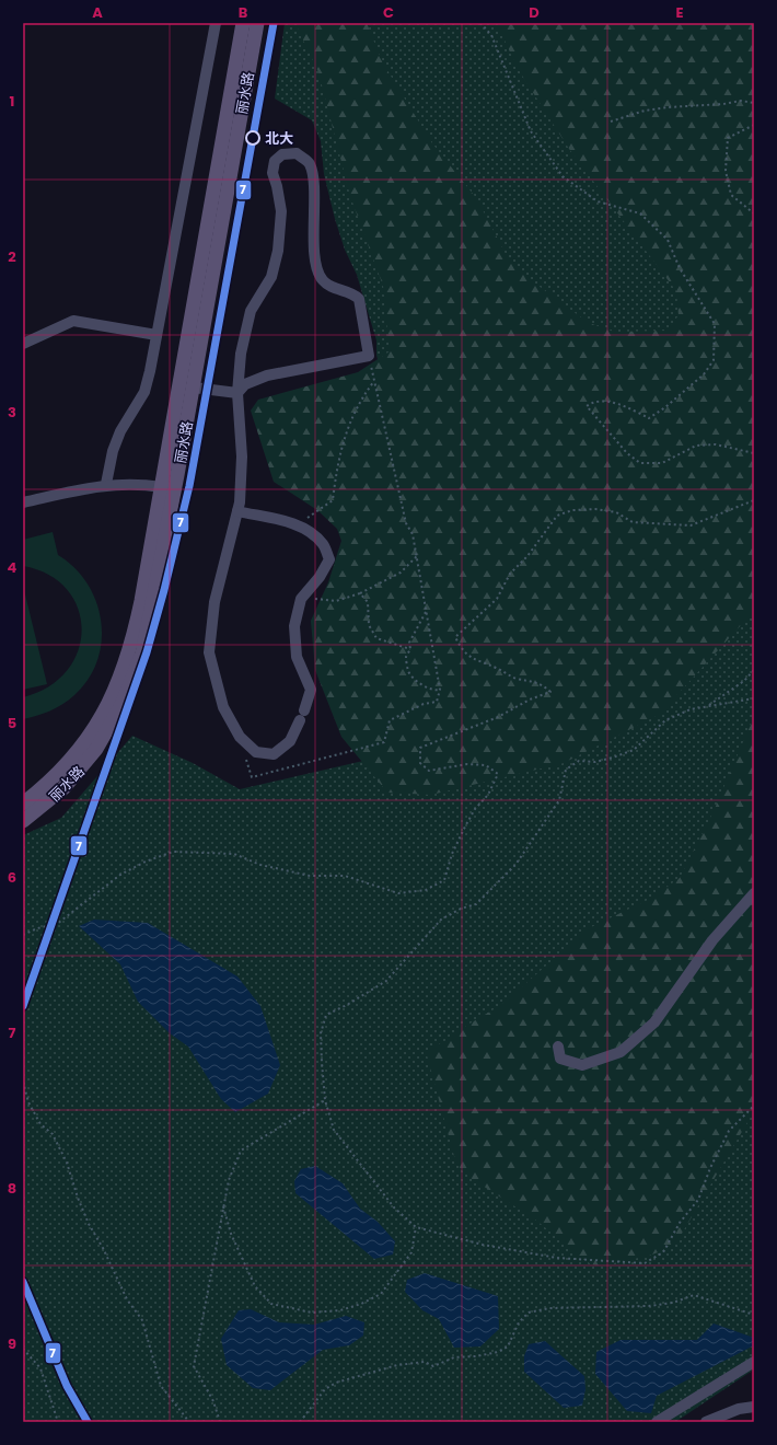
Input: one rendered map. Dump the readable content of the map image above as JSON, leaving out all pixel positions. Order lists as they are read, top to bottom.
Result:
{
  "streets": {
    "main road": ["丽水路"]
  },
  "places": ["北大"],
  "lines": ["transit line 7"],
  "grid": {
    "columns": [
      "A",
      "B",
      "C",
      "D",
      "E"
    ],
    "rows": [
      "1",
      "2",
      "3",
      "4",
      "5",
      "6",
      "7",
      "8",
      "9"
    ]
  }
}
